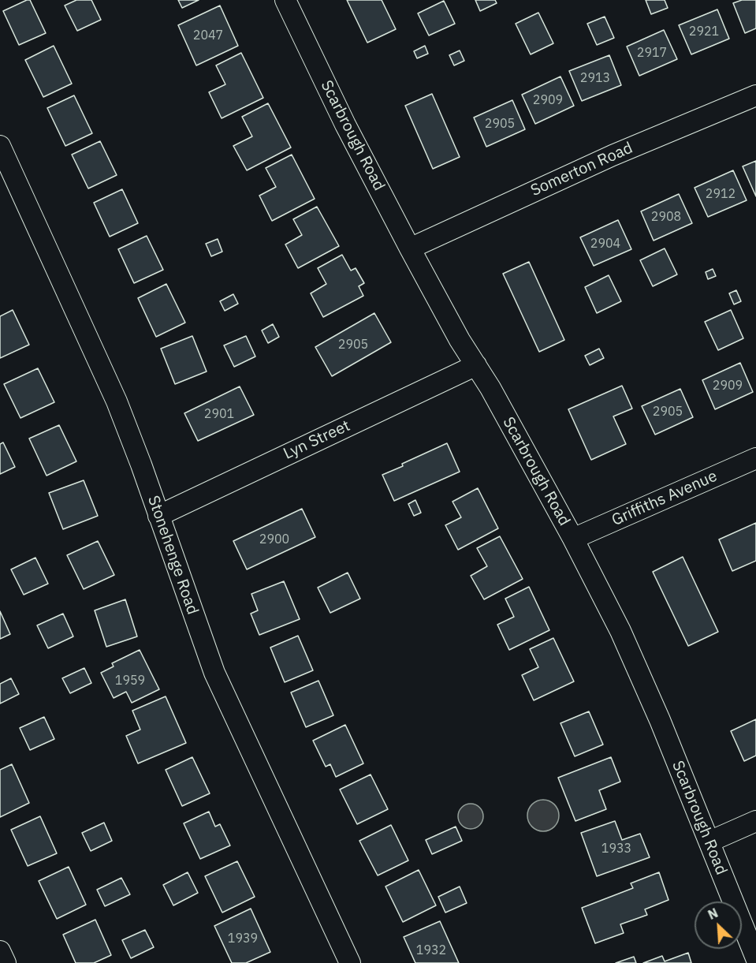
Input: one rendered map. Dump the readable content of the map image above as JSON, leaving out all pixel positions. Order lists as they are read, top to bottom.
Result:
{
  "streets": {
    "street": [
      "Scarbrough Road",
      "Somerton Road",
      "Lyn Street",
      "Griffiths Avenue",
      "Stonehenge Road"
    ]
  },
  "crossings": [
    ["Scarbrough Road", "Somerton Road"],
    ["Scarbrough Road", "Lyn Street"],
    ["Scarbrough Road", "Griffiths Avenue"],
    ["Lyn Street", "Stonehenge Road"]
  ],
  "house_numbers": [
    "2921",
    "2047",
    "2917",
    "2913",
    "2909",
    "2905",
    "2912",
    "2908",
    "2904",
    "2905",
    "2909",
    "2905",
    "2901",
    "2900",
    "1959",
    "1933",
    "1939",
    "1932"
  ],
  "north": "top left"
}
